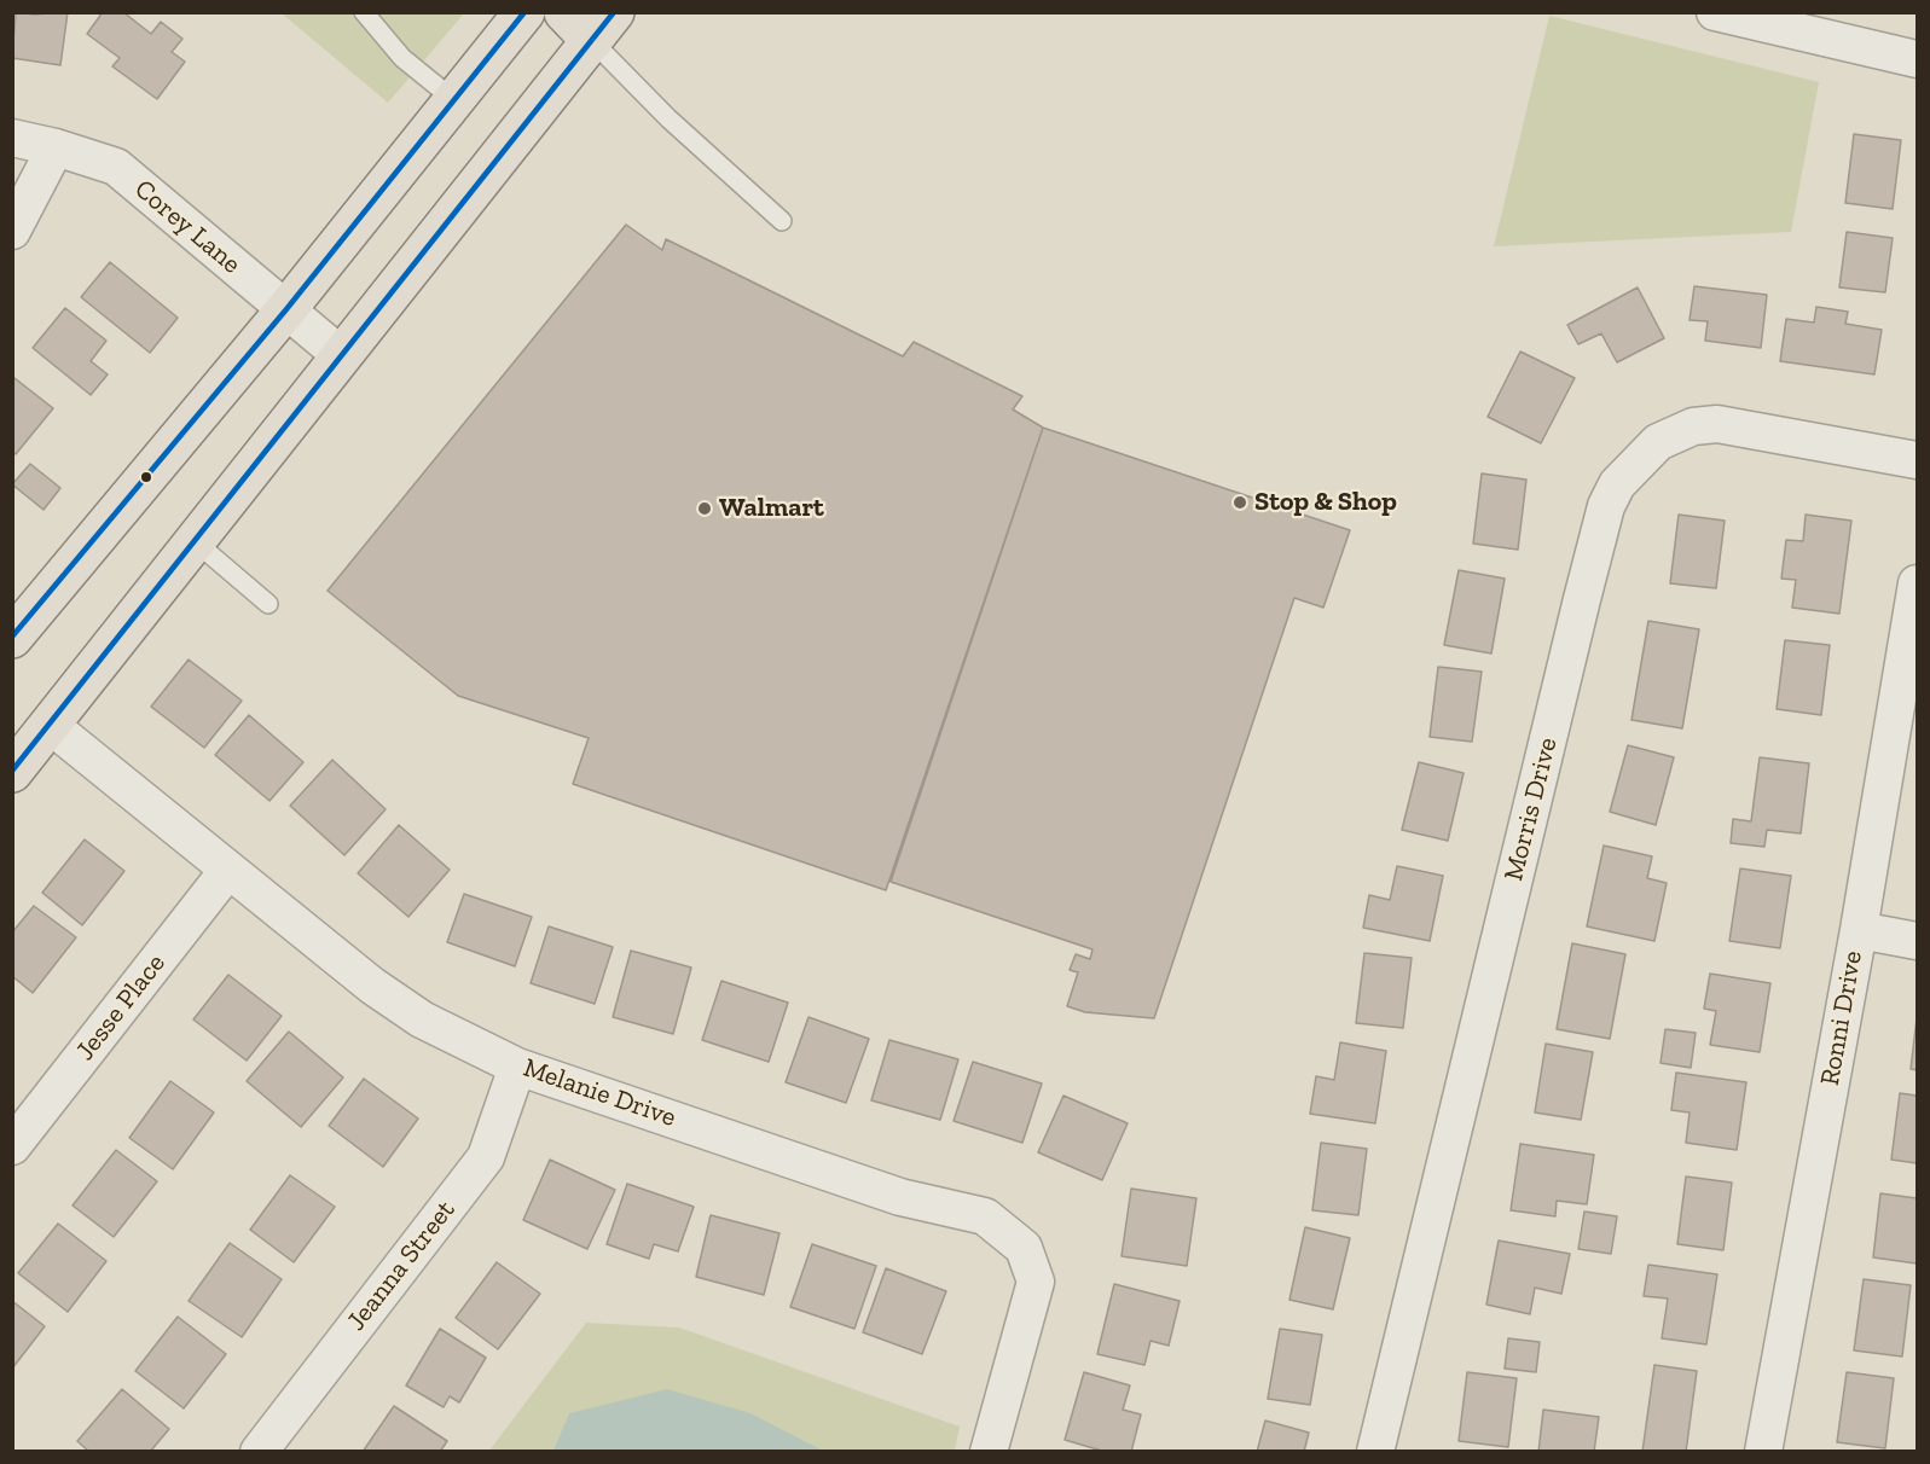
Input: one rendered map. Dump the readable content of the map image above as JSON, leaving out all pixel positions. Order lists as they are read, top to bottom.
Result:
{
  "streets": {
    "street": [
      "Corey Lane",
      "Morris Drive",
      "Jesse Place",
      "Ronni Drive",
      "Melanie Drive",
      "Jeanna Street"
    ]
  },
  "crossings": [
    ["Jesse Place", "Melanie Drive"],
    ["Melanie Drive", "Jeanna Street"]
  ],
  "places": ["Stop & Shop", "Walmart"]
}
